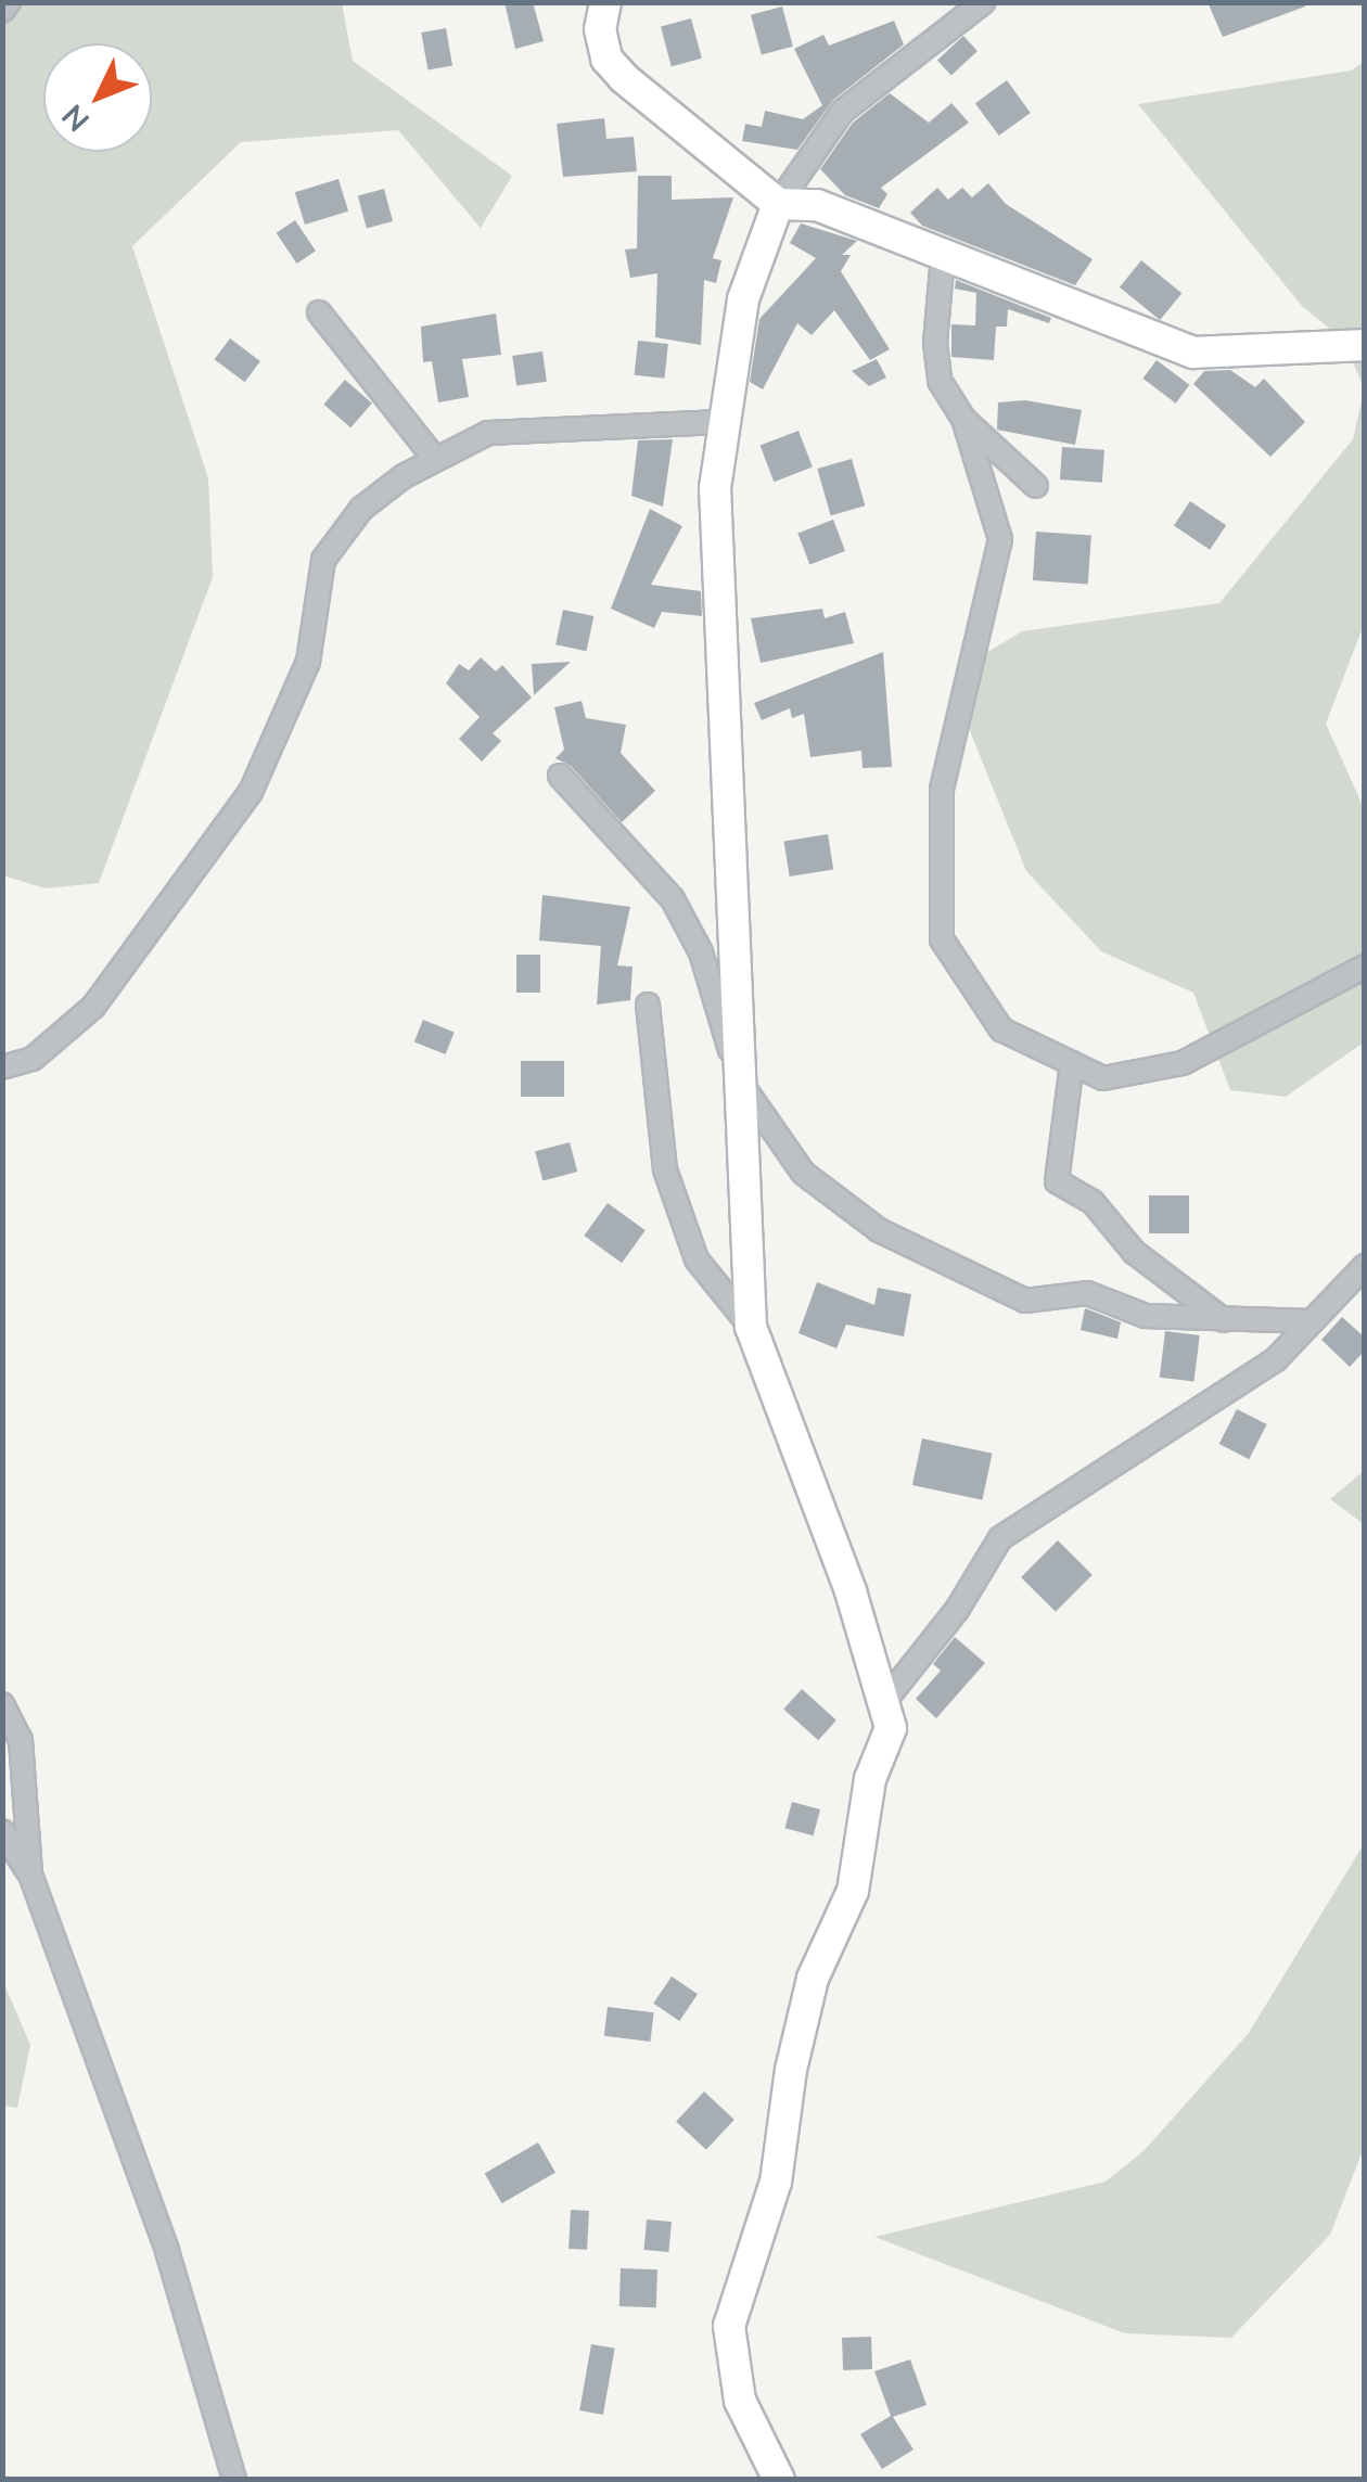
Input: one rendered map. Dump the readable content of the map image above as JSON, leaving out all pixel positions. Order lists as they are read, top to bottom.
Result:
{
  "north": "bottom left"
}
